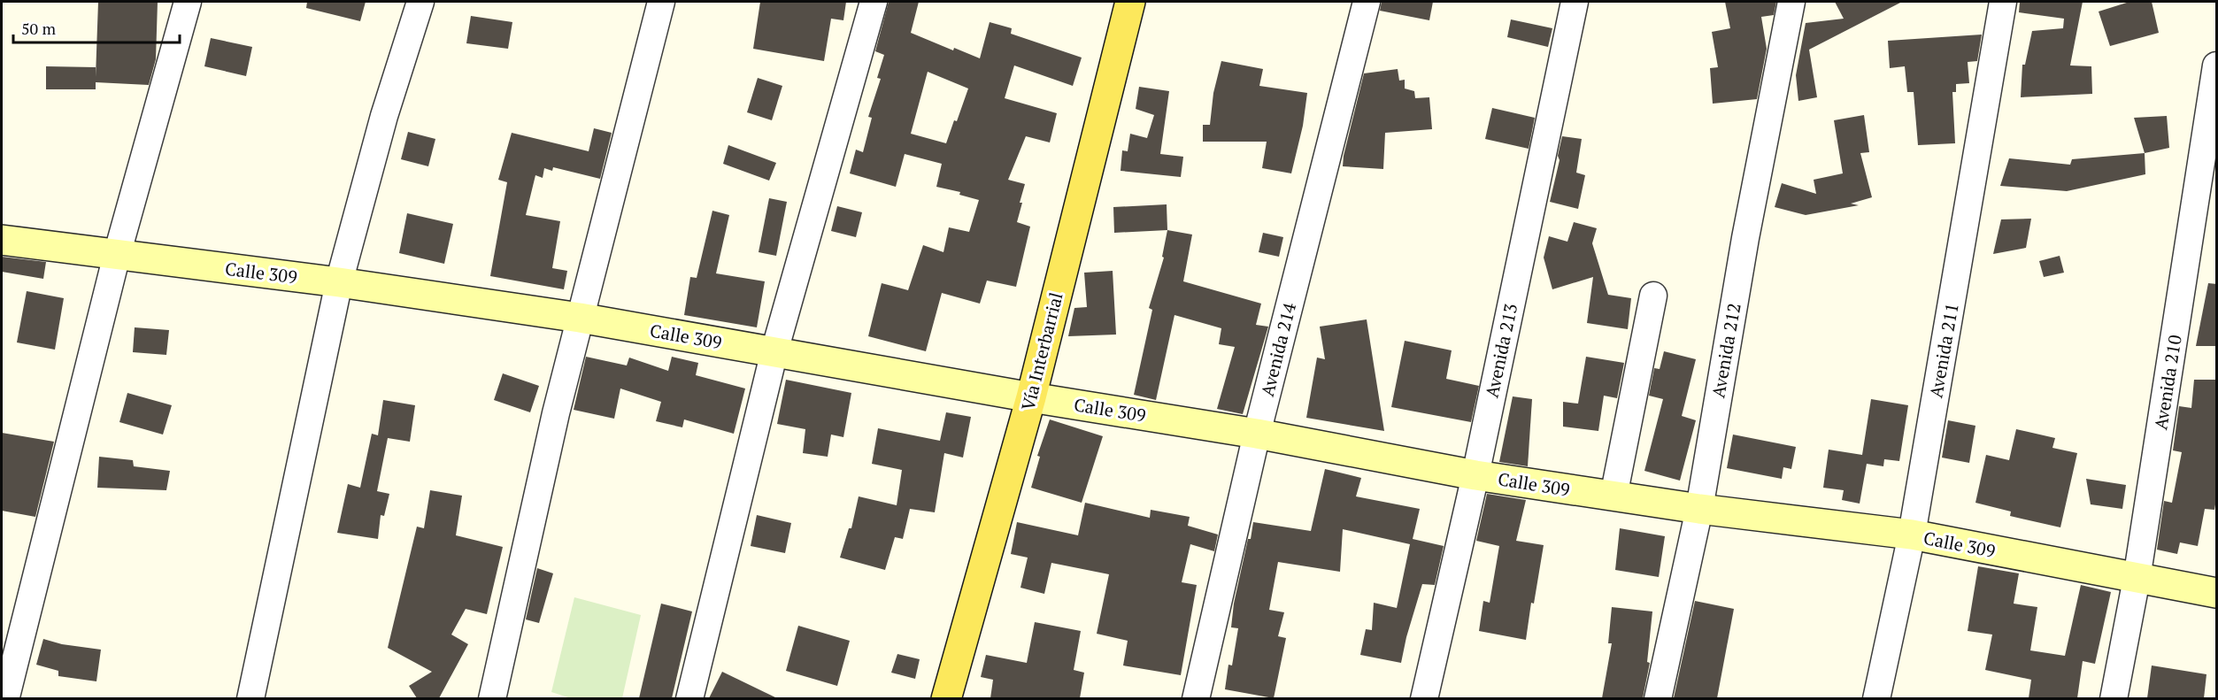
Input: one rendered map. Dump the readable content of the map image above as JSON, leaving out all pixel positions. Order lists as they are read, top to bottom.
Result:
{
  "streets": {
    "main road": ["Vía Interbarrial"],
    "street": [
      "Calle 309",
      "Avenida 214",
      "Avenida 213",
      "Avenida 212",
      "Avenida 211",
      "Avenida 210"
    ]
  },
  "crossings": [
    ["Calle 309", "Avenida 214"],
    ["Calle 309", "Avenida 213"],
    ["Calle 309", "Avenida 212"],
    ["Calle 309", "Avenida 211"],
    ["Calle 309", "Vía Interbarrial"],
    ["Calle 309", "Avenida 210"]
  ],
  "scale_bar": "50 m"
}
